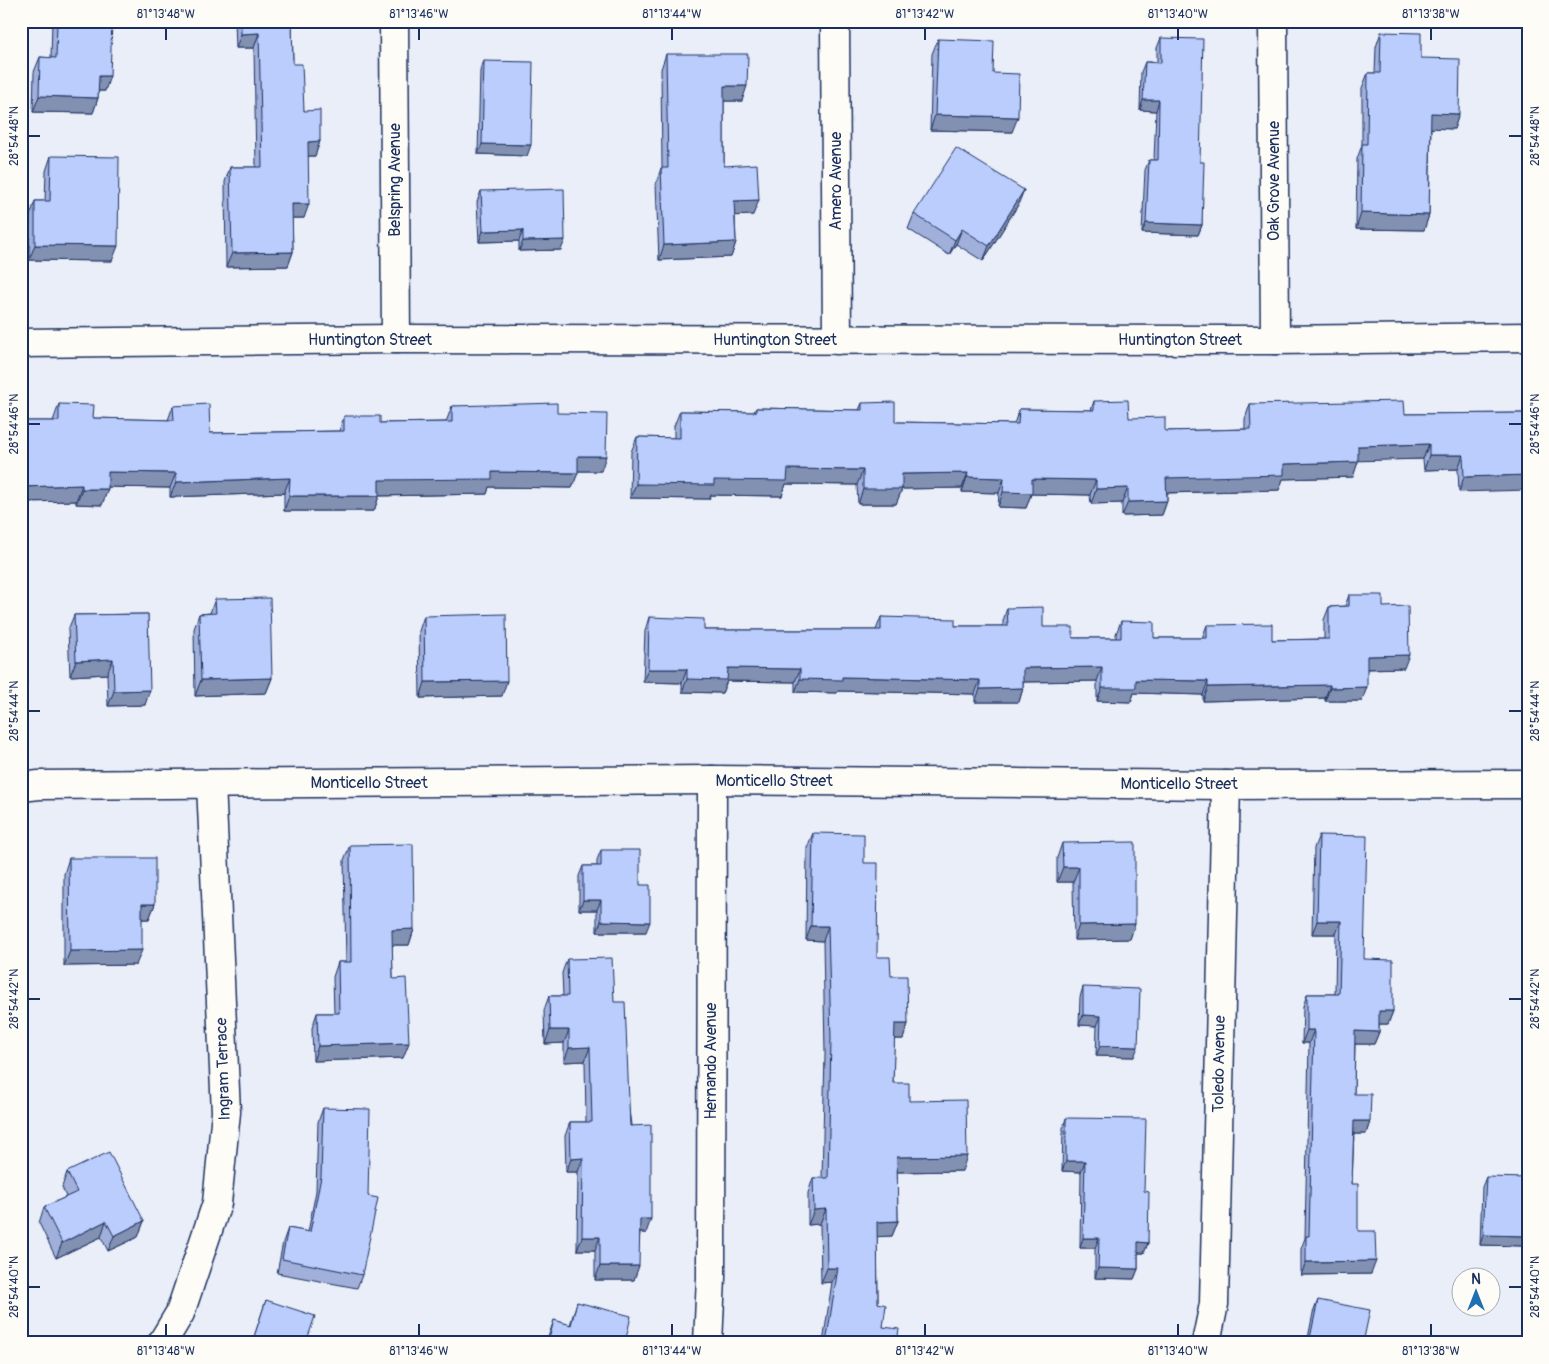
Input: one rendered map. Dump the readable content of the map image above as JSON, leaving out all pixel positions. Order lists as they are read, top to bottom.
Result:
{
  "streets": {
    "street": [
      "Belspring Avenue",
      "Amero Avenue",
      "Oak Grove Avenue",
      "Huntington Street",
      "Monticello Street",
      "Hernando Avenue",
      "Toledo Avenue",
      "Ingram Terrace"
    ]
  },
  "crossings": [
    ["Belspring Avenue", "Huntington Street"],
    ["Amero Avenue", "Huntington Street"],
    ["Oak Grove Avenue", "Huntington Street"],
    ["Monticello Street", "Hernando Avenue"],
    ["Monticello Street", "Toledo Avenue"],
    ["Monticello Street", "Ingram Terrace"]
  ],
  "north": "top",
  "coordinates": [
    "81°13'48\"W",
    "81°13'46\"W",
    "81°13'44\"W",
    "81°13'42\"W",
    "81°13'40\"W",
    "81°13'38\"W",
    "28°54'48\"N",
    "28°54'46\"N",
    "28°54'44\"N",
    "28°54'42\"N",
    "28°54'40\"N"
  ]
}
